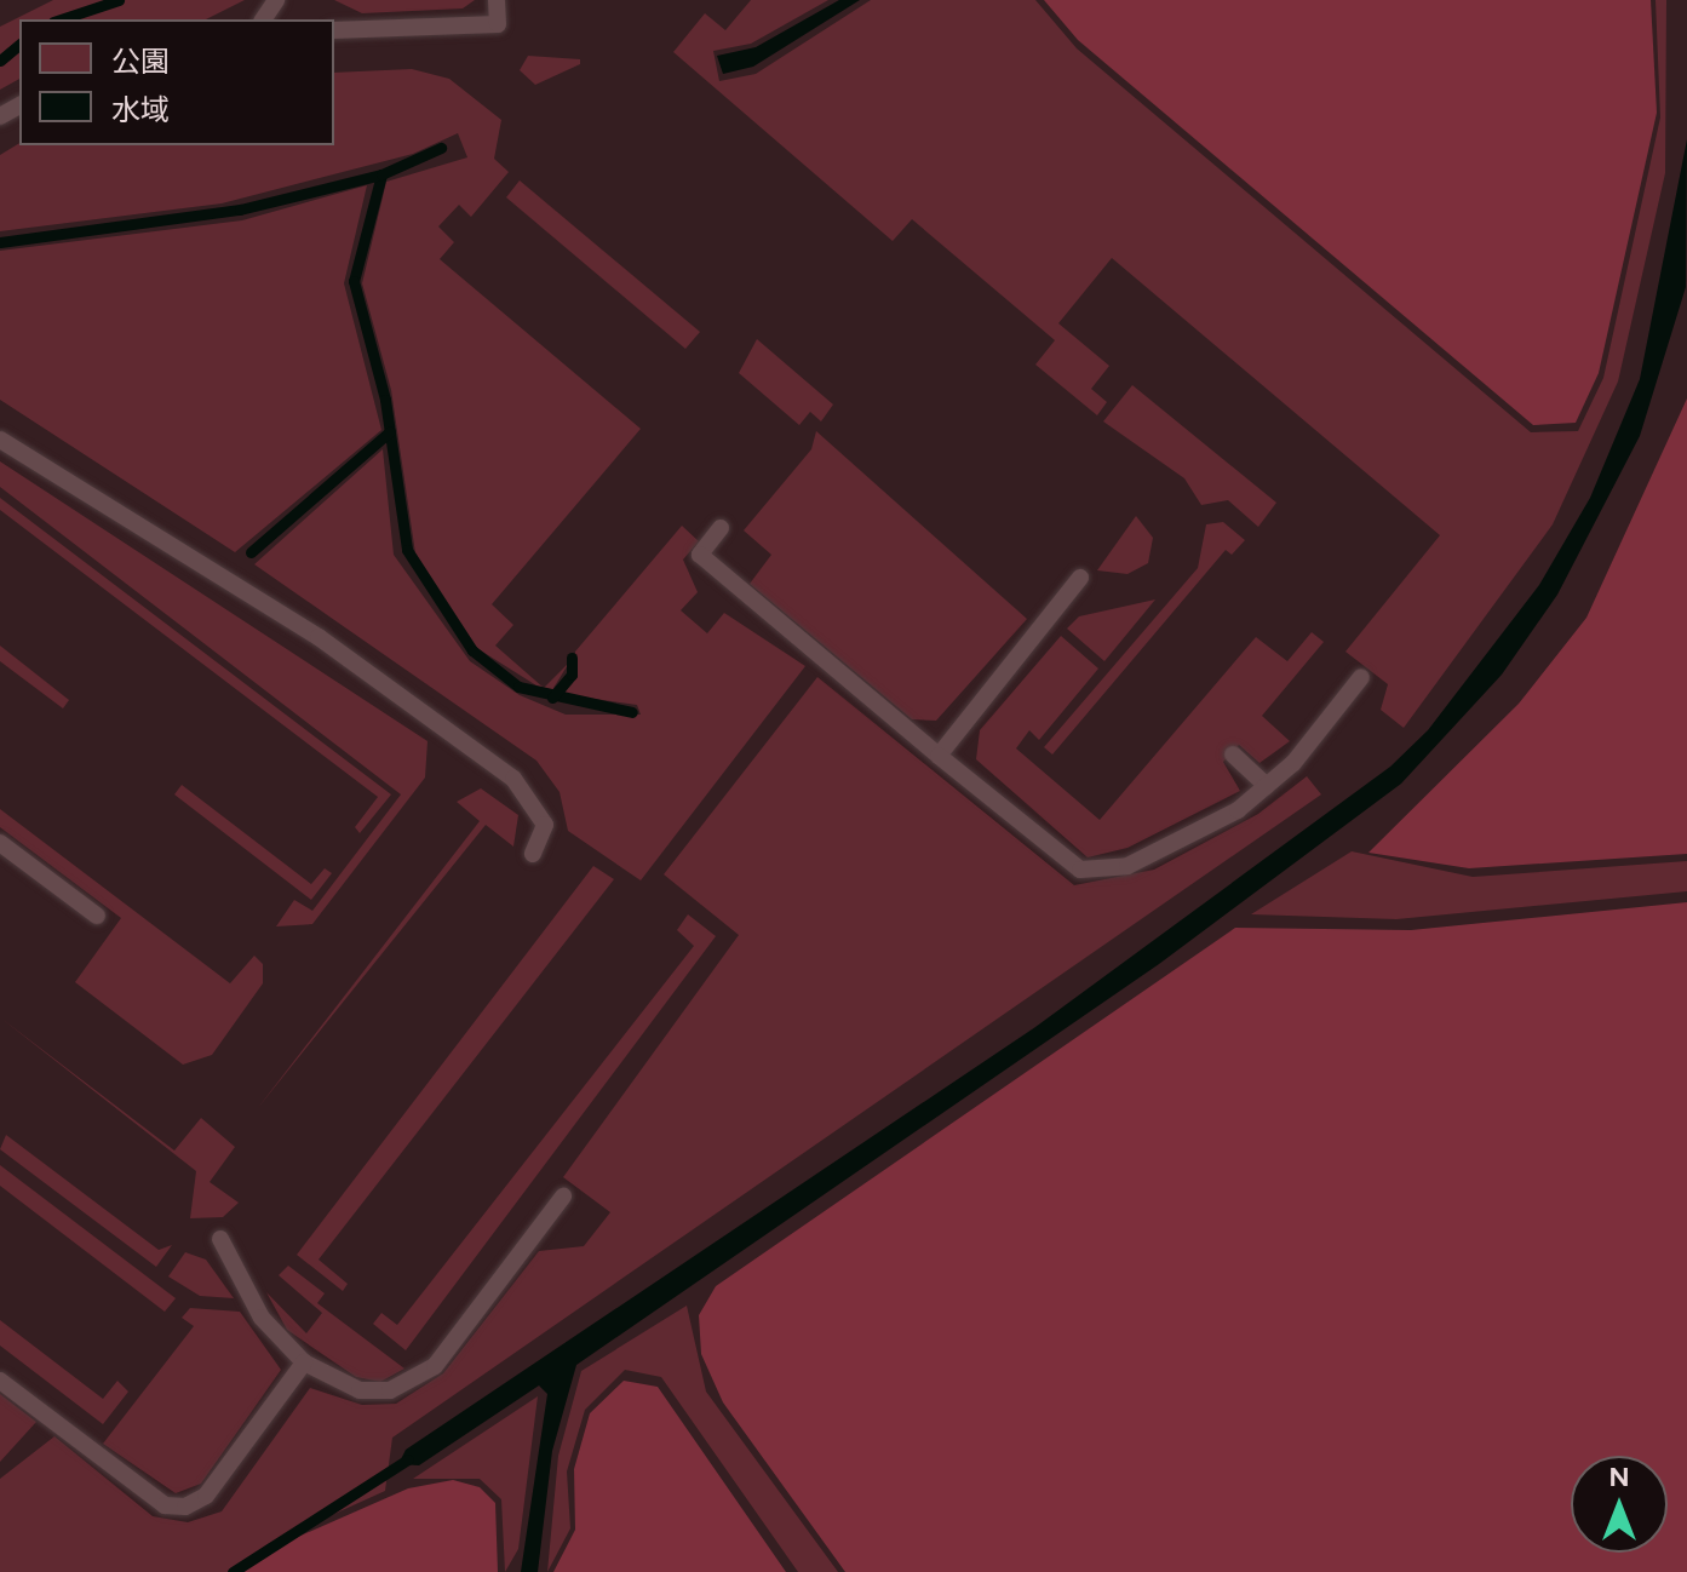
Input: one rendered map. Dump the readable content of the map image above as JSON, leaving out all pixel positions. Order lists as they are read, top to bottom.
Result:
{
  "legend": ["公園", "水域"],
  "north": "top"
}
